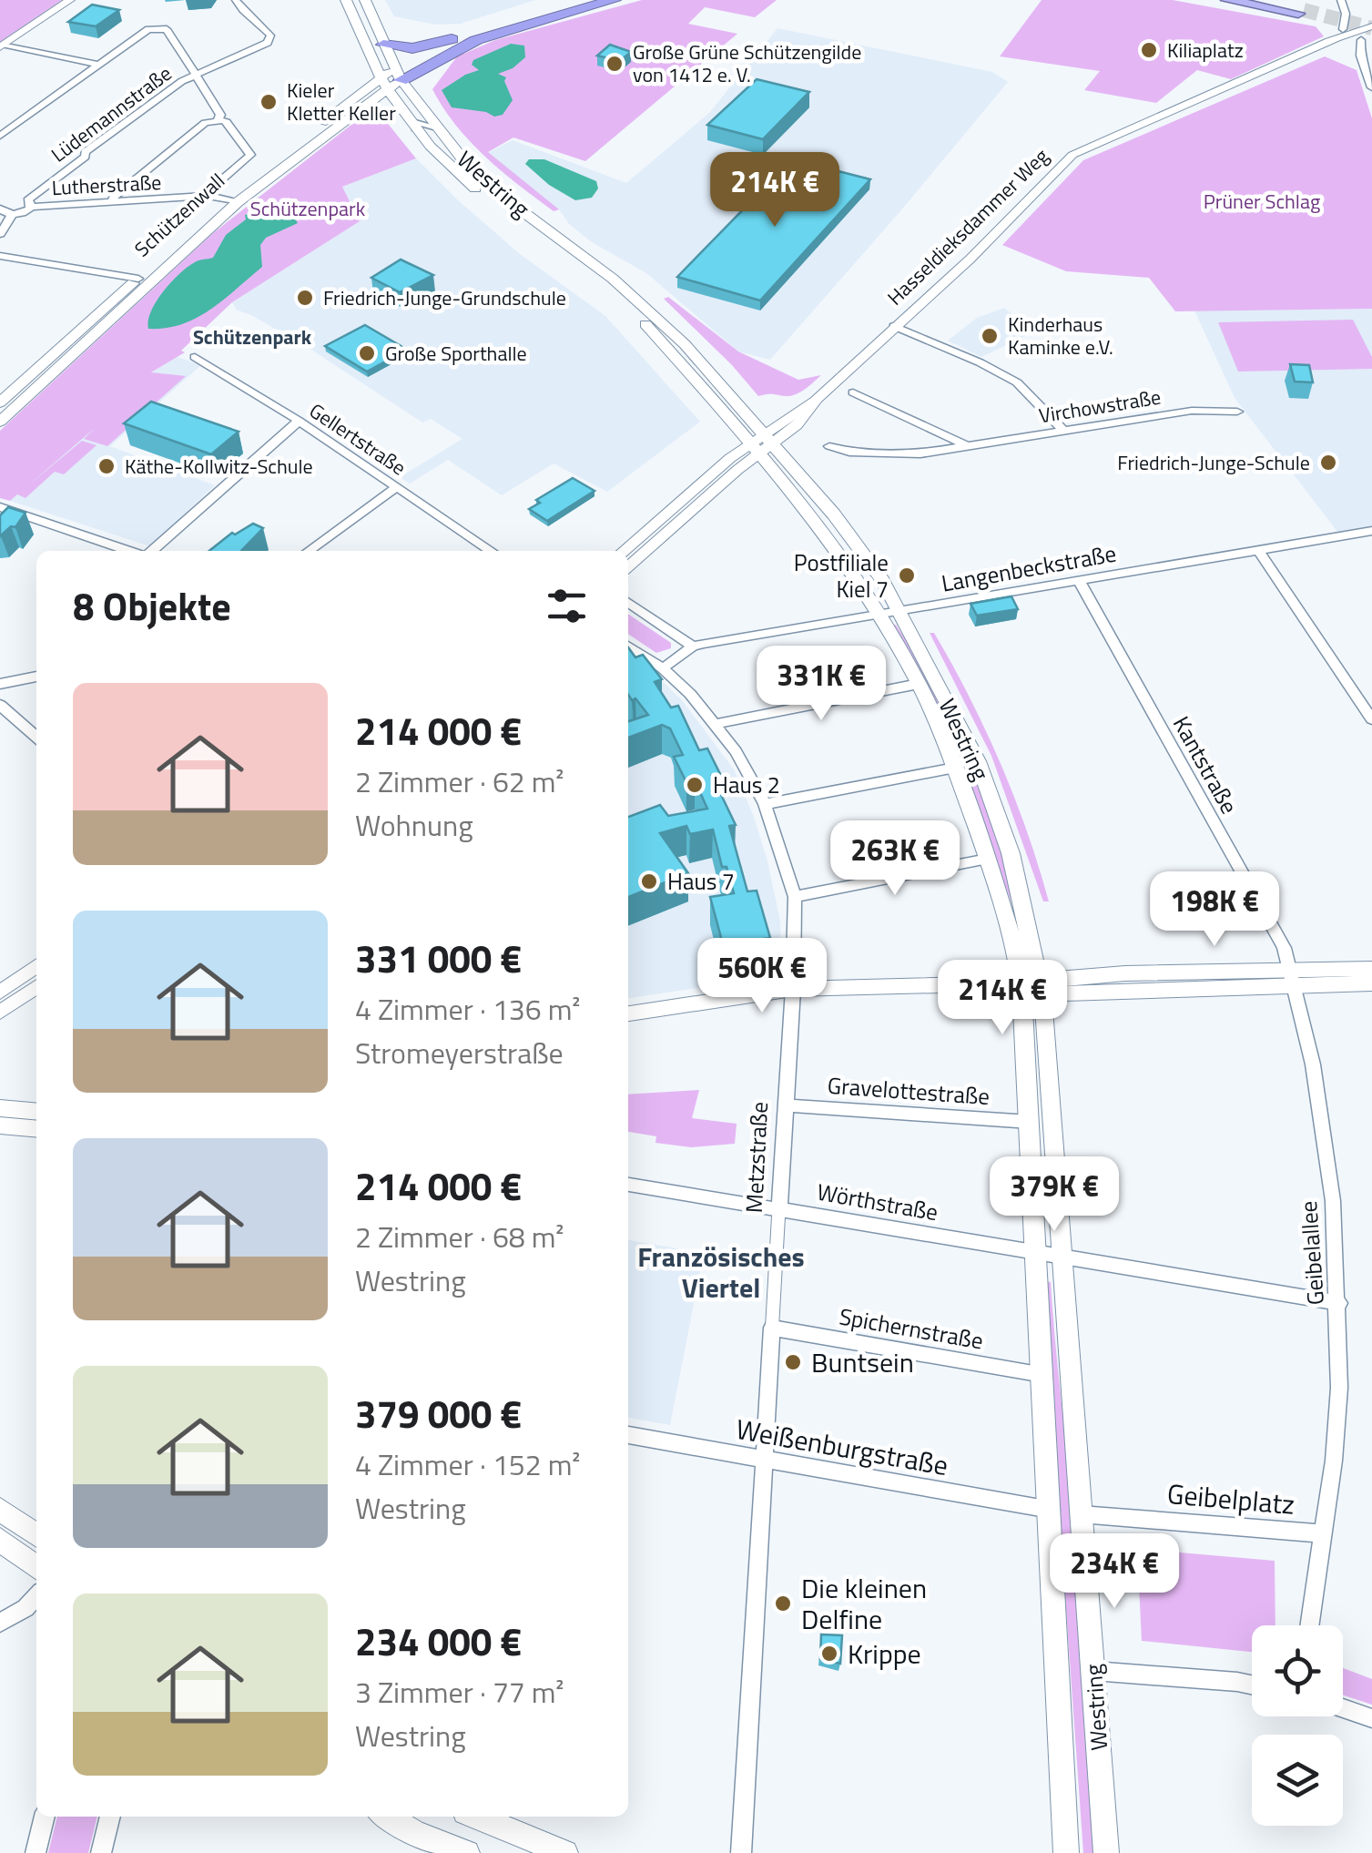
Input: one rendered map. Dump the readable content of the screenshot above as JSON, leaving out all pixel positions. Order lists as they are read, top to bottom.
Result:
{
  "streets": {
    "main road": ["Westring", "Schützenwall"],
    "street": [
      "Lüdemannstraße",
      "Lutherstraße",
      "Hasseldieksdammer Weg",
      "Virchowstraße",
      "Gellertstraße",
      "Langenbeckstraße",
      "Kantstraße",
      "Gravelottestraße",
      "Metzstraße",
      "Wörthstraße",
      "Geibelallee",
      "Spichernstraße",
      "Weißenburgstraße",
      "Geibelplatz"
    ]
  },
  "crossings": [
    ["Lüdemannstraße", "Lutherstraße"],
    ["Westring", "Schützenwall"],
    ["Westring", "Hasseldieksdammer Weg"],
    ["Westring", "Langenbeckstraße"],
    ["Westring", "Gravelottestraße"],
    ["Westring", "Wörthstraße"],
    ["Westring", "Spichernstraße"],
    ["Westring", "Weißenburgstraße"],
    ["Westring", "Geibelplatz"],
    ["Lutherstraße", "Schützenwall"],
    ["Langenbeckstraße", "Kantstraße"],
    ["Kantstraße", "Geibelallee"],
    ["Gravelottestraße", "Metzstraße"],
    ["Metzstraße", "Wörthstraße"],
    ["Metzstraße", "Spichernstraße"],
    ["Metzstraße", "Weißenburgstraße"],
    ["Wörthstraße", "Geibelallee"],
    ["Geibelallee", "Geibelplatz"]
  ],
  "districts": ["Schützenpark", "Französisches Viertel"],
  "parks": ["Prüner Schlag", "Schützenpark"],
  "places": [
    "Kiliaplatz",
    "Große Grüne Schützengilde von 1412 e. V.",
    "Kieler Kletter Keller",
    "Friedrich-Junge-Grundschule",
    "Kinderhaus Kaminke e.V.",
    "Große Sporthalle",
    "Friedrich-Junge-Schule",
    "Käthe-Kollwitz-Schule",
    "Postfiliale Kiel 7",
    "Haus 2",
    "Haus 7",
    "Buntsein",
    "Die kleinen Delfine",
    "Krippe"
  ],
  "page": {
    "price": [
      "214K €",
      "331K €",
      "263K €",
      "198K €",
      "560K €",
      "214K €",
      "379K €",
      "234K €"
    ],
    "heading": "8 Objekte",
    "list": [
      {
        "name": "214 000 €",
        "note": "2 Zimmer · 62 m² · Wohnung"
      },
      {
        "name": "331 000 €",
        "note": "4 Zimmer · 136 m² · Stromeyerstraße"
      },
      {
        "name": "214 000 €",
        "note": "2 Zimmer · 68 m² · Westring"
      },
      {
        "name": "379 000 €",
        "note": "4 Zimmer · 152 m² · Westring"
      },
      {
        "name": "234 000 €",
        "note": "3 Zimmer · 77 m² · Westring"
      }
    ]
  }
}
